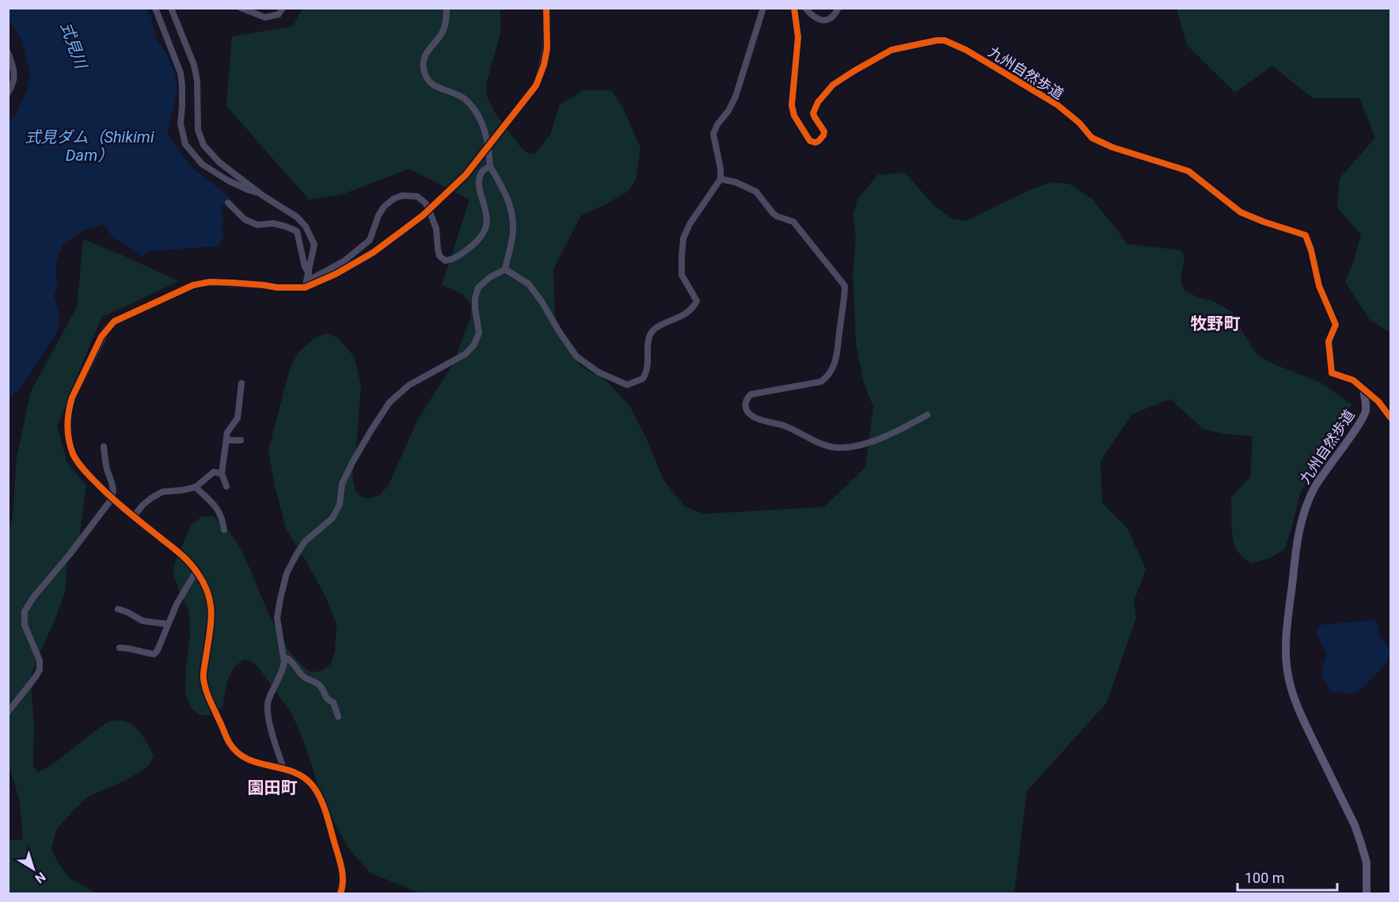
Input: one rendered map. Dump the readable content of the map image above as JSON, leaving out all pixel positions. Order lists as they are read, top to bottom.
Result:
{
  "streets": {
    "street": ["九州自然歩道"]
  },
  "districts": ["牧野町", "園田町"],
  "water": ["式見川", "式見ダム（Shikimi Dam）"],
  "scale_bar": "100 m",
  "north": "bottom right"
}
